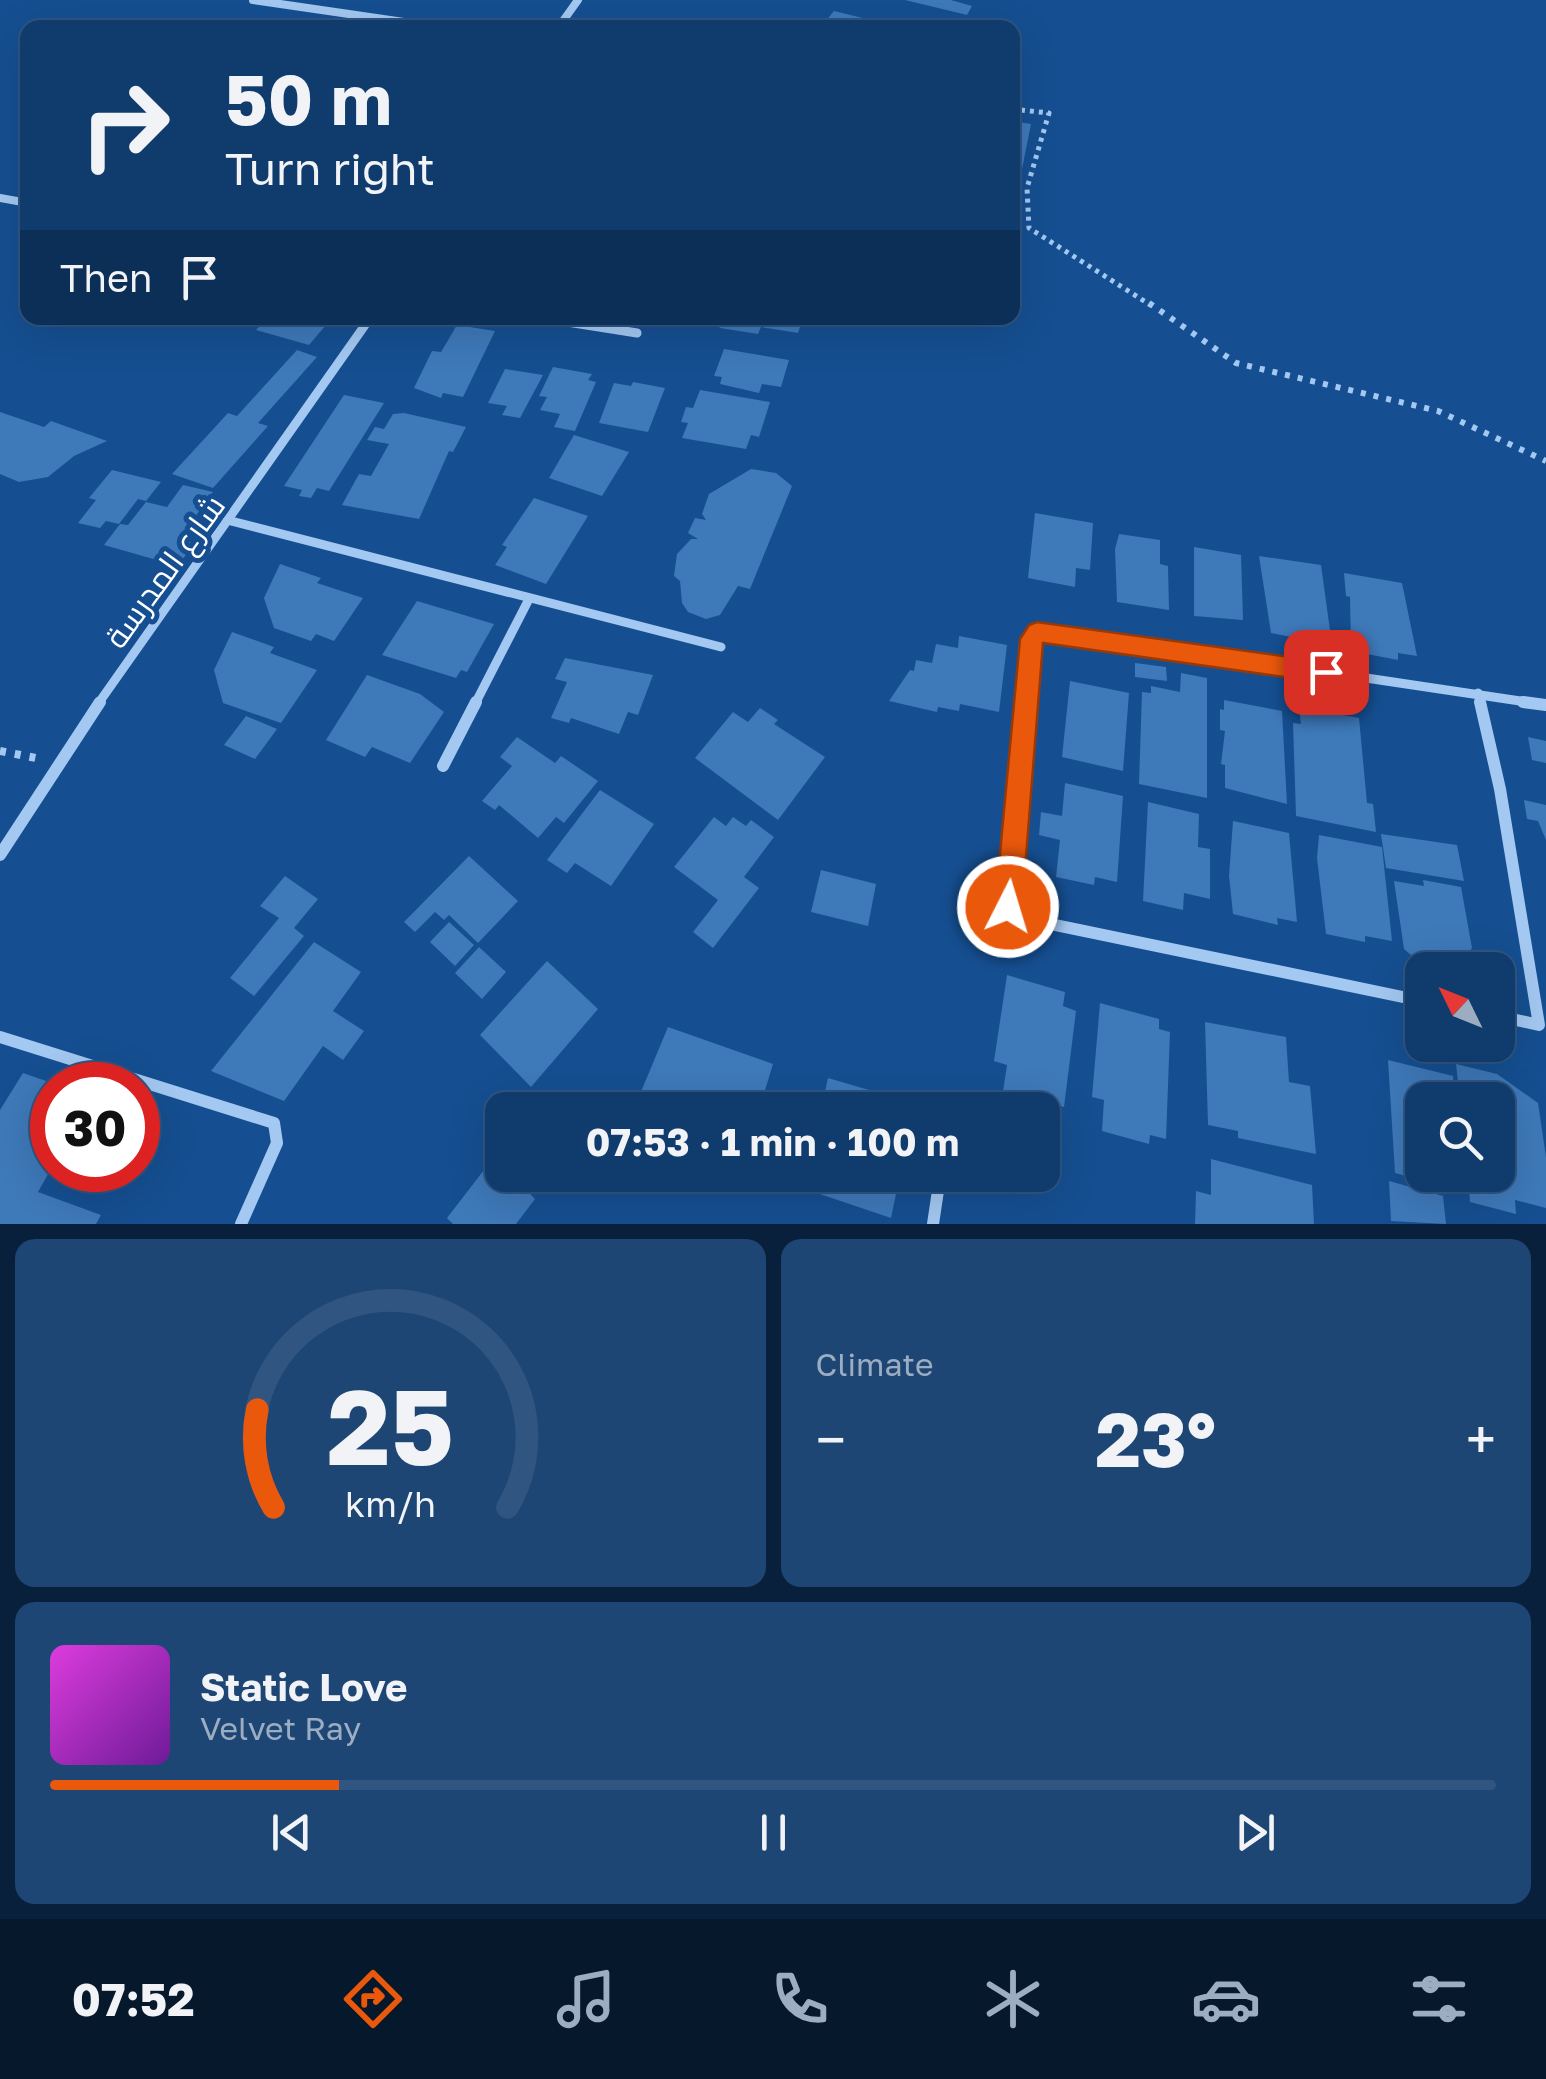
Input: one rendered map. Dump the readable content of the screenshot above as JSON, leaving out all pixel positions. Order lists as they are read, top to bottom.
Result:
{
  "streets": {
    "street": ["شارع المدرسة"]
  },
  "north": "top left",
  "page": {
    "turn": ["50 m", "Turn right"],
    "then": "Then",
    "limit": "30",
    "trip": "07:53 · 1 min · 100 m",
    "tile": "Climate",
    "heat": ["−", "23°", "+"],
    "song": ["Static Love", "Velvet Ray"],
    "tabs": "07:52",
    "gauge": ["25", "km/h"]
  }
}
